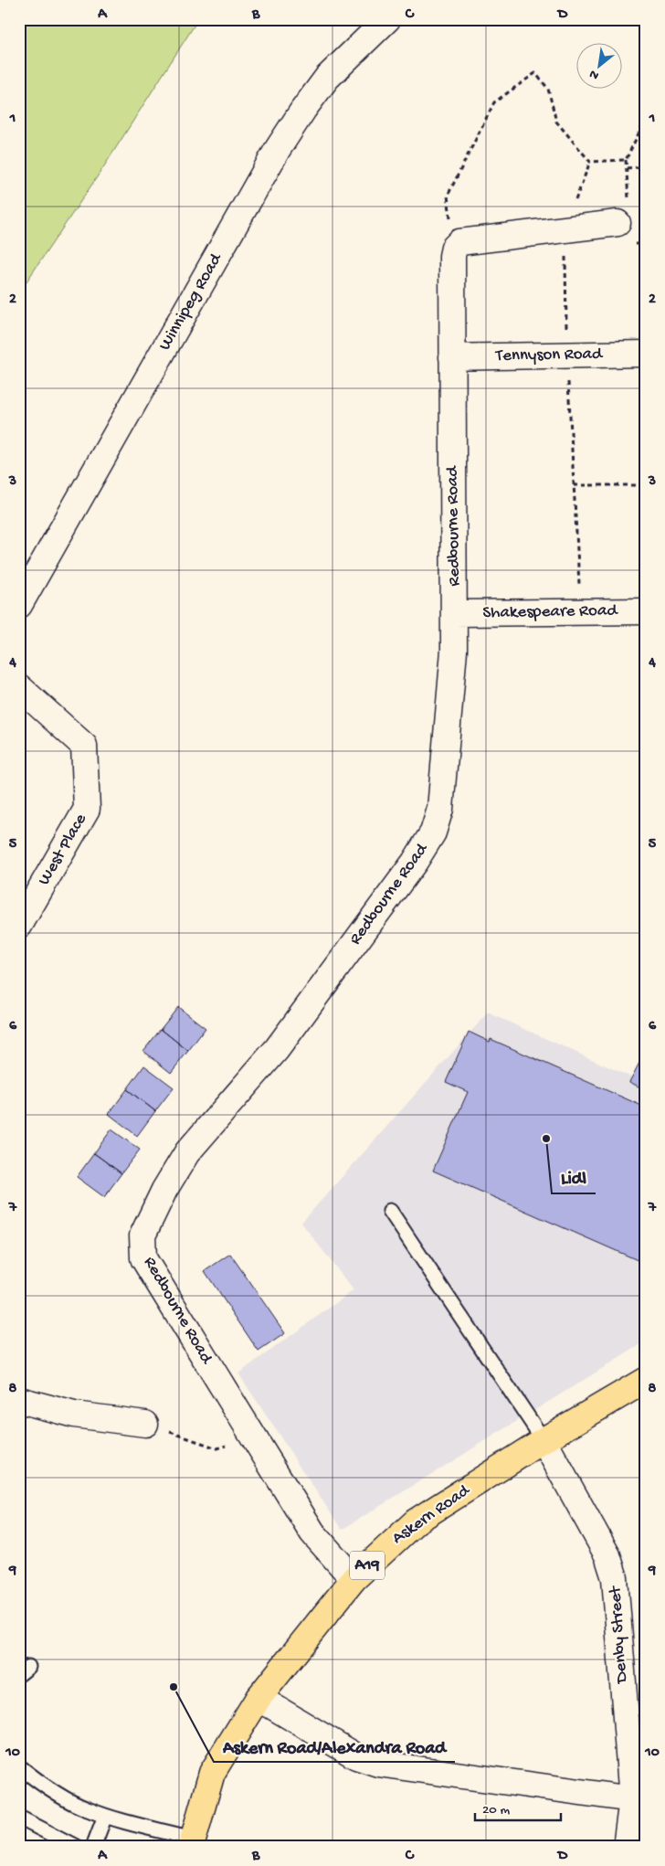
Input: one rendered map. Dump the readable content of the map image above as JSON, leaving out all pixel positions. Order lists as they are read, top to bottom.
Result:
{
  "streets": {
    "highway": ["Askern Road", "A19"],
    "street": [
      "Winnipeg Road",
      "Tennyson Road",
      "Redbourne Road",
      "Shakespeare Road",
      "West Place",
      "Denby Street"
    ]
  },
  "crossings": [
    ["Tennyson Road", "Redbourne Road"],
    ["Redbourne Road", "Shakespeare Road"],
    ["Redbourne Road", "Askern Road"],
    ["Askern Road", "Denby Street"]
  ],
  "places": ["Lidl", "Askern Road/Alexandra Road"],
  "scale_bar": "20 m",
  "north": "bottom left",
  "grid": {
    "columns": [
      "A",
      "B",
      "C",
      "D"
    ],
    "rows": [
      "1",
      "2",
      "3",
      "4",
      "5",
      "6",
      "7",
      "8",
      "9",
      "10"
    ]
  }
}
